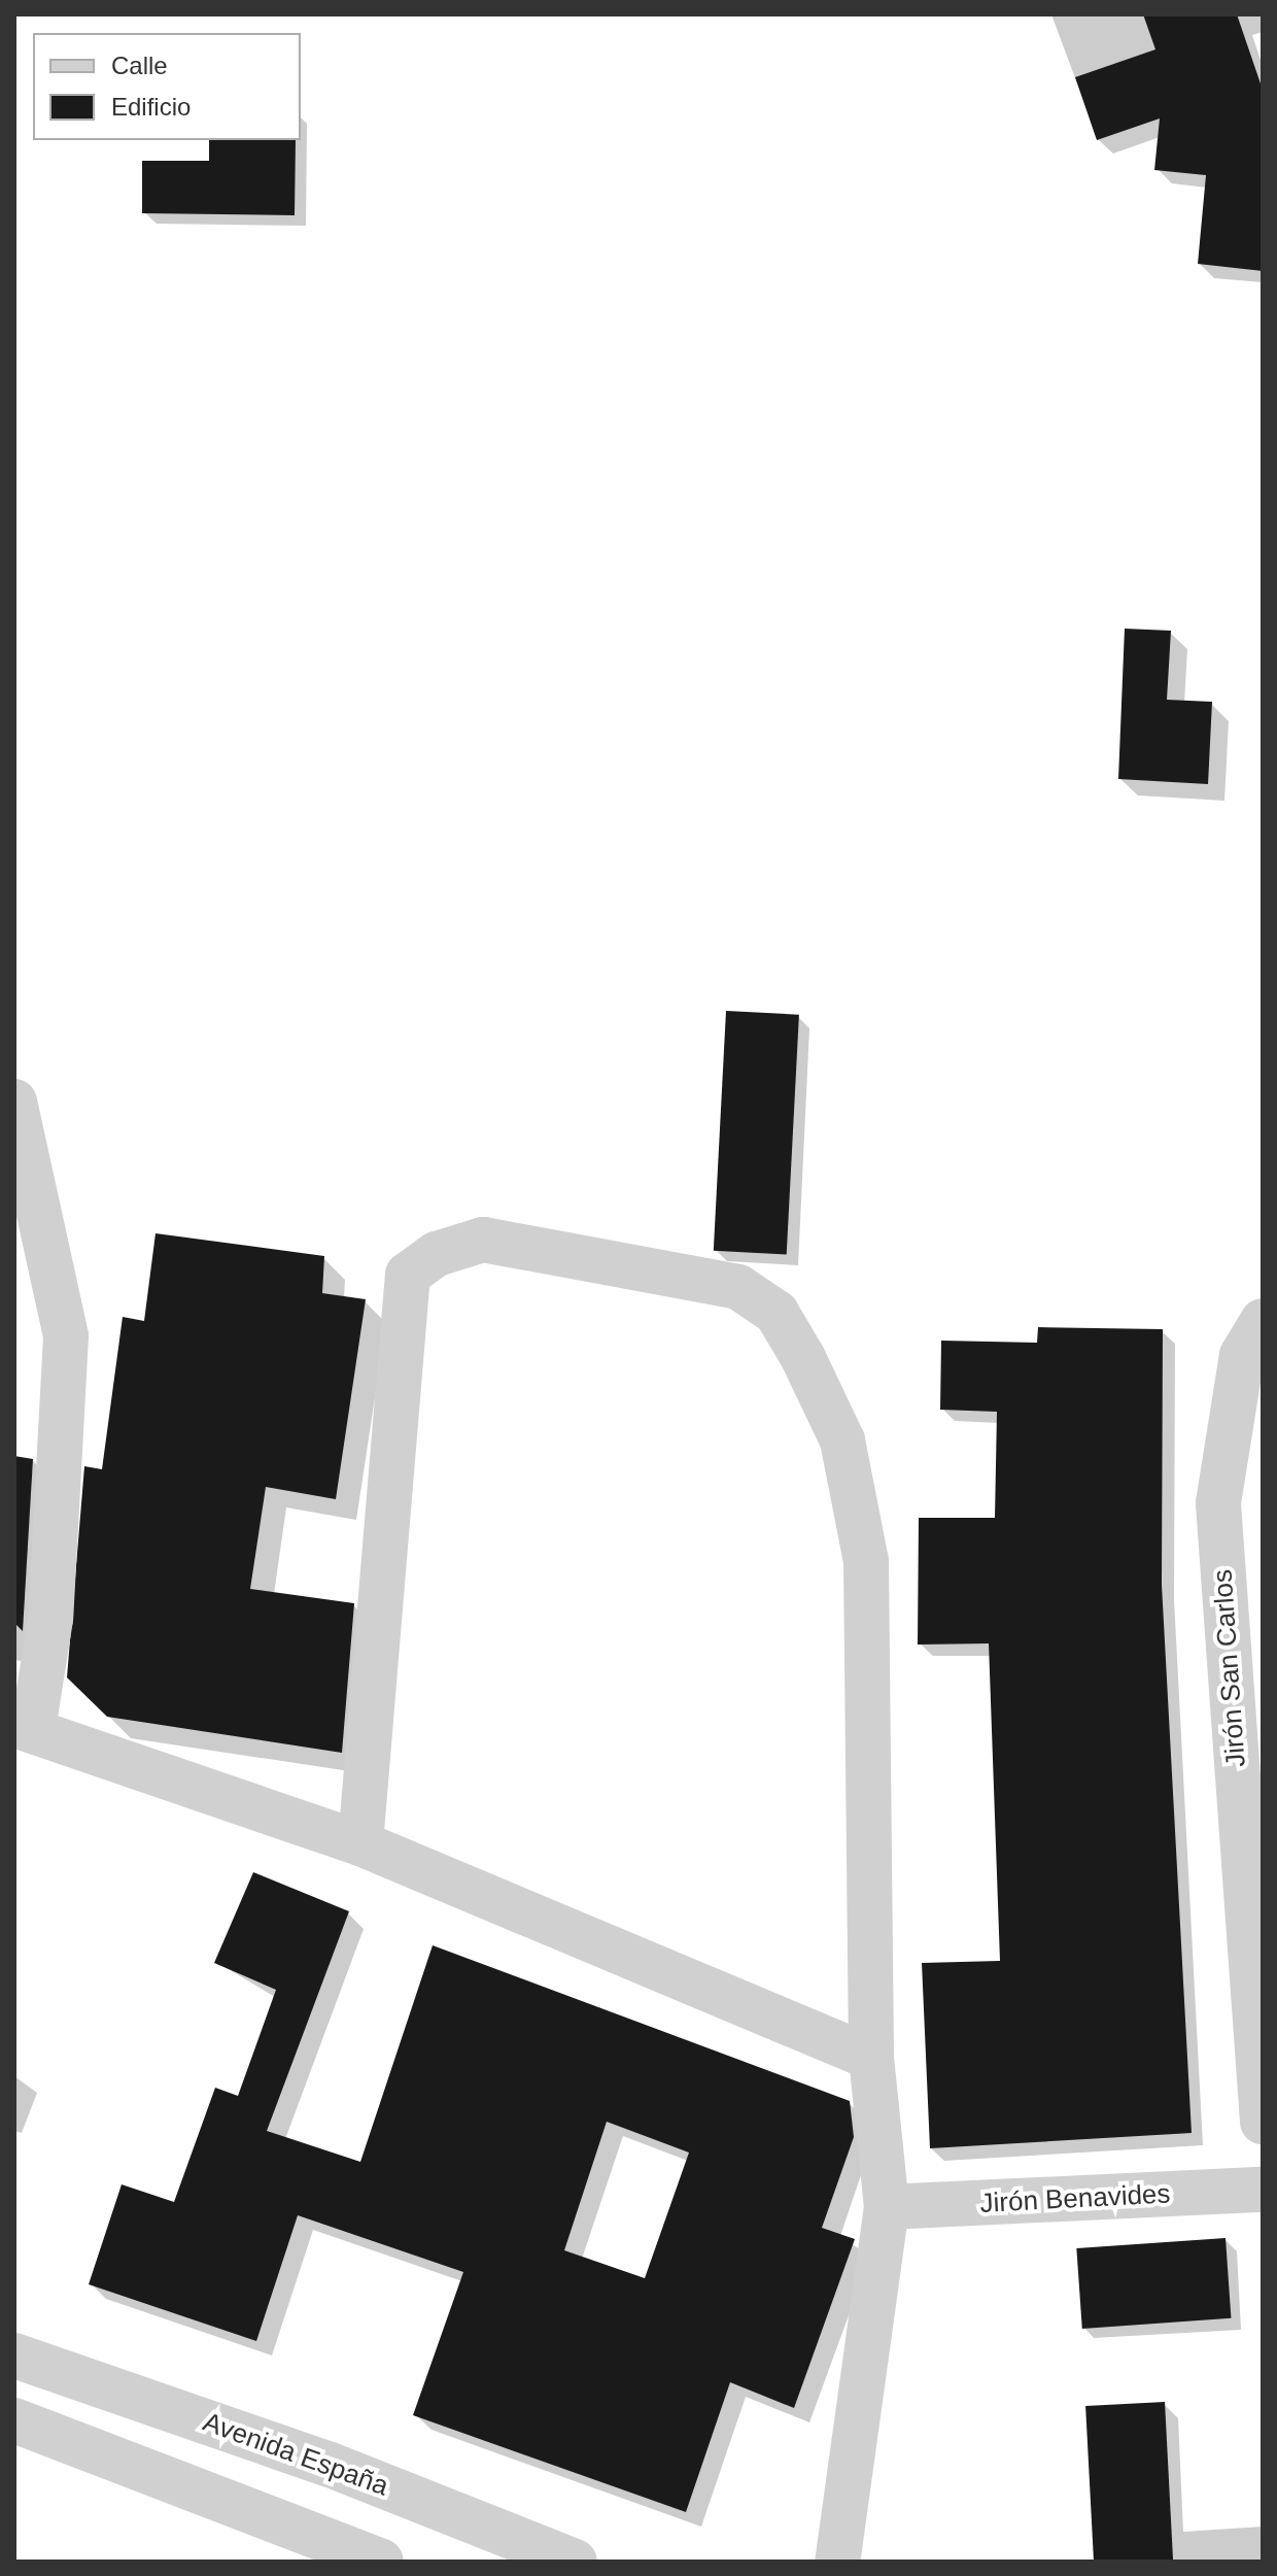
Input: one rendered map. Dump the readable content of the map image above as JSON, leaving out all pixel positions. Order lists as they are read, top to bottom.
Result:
{
  "streets": {
    "street": ["Jirón San Carlos", "Jirón Benavides", "Avenida España"]
  },
  "legend": ["Calle", "Edificio"]
}
